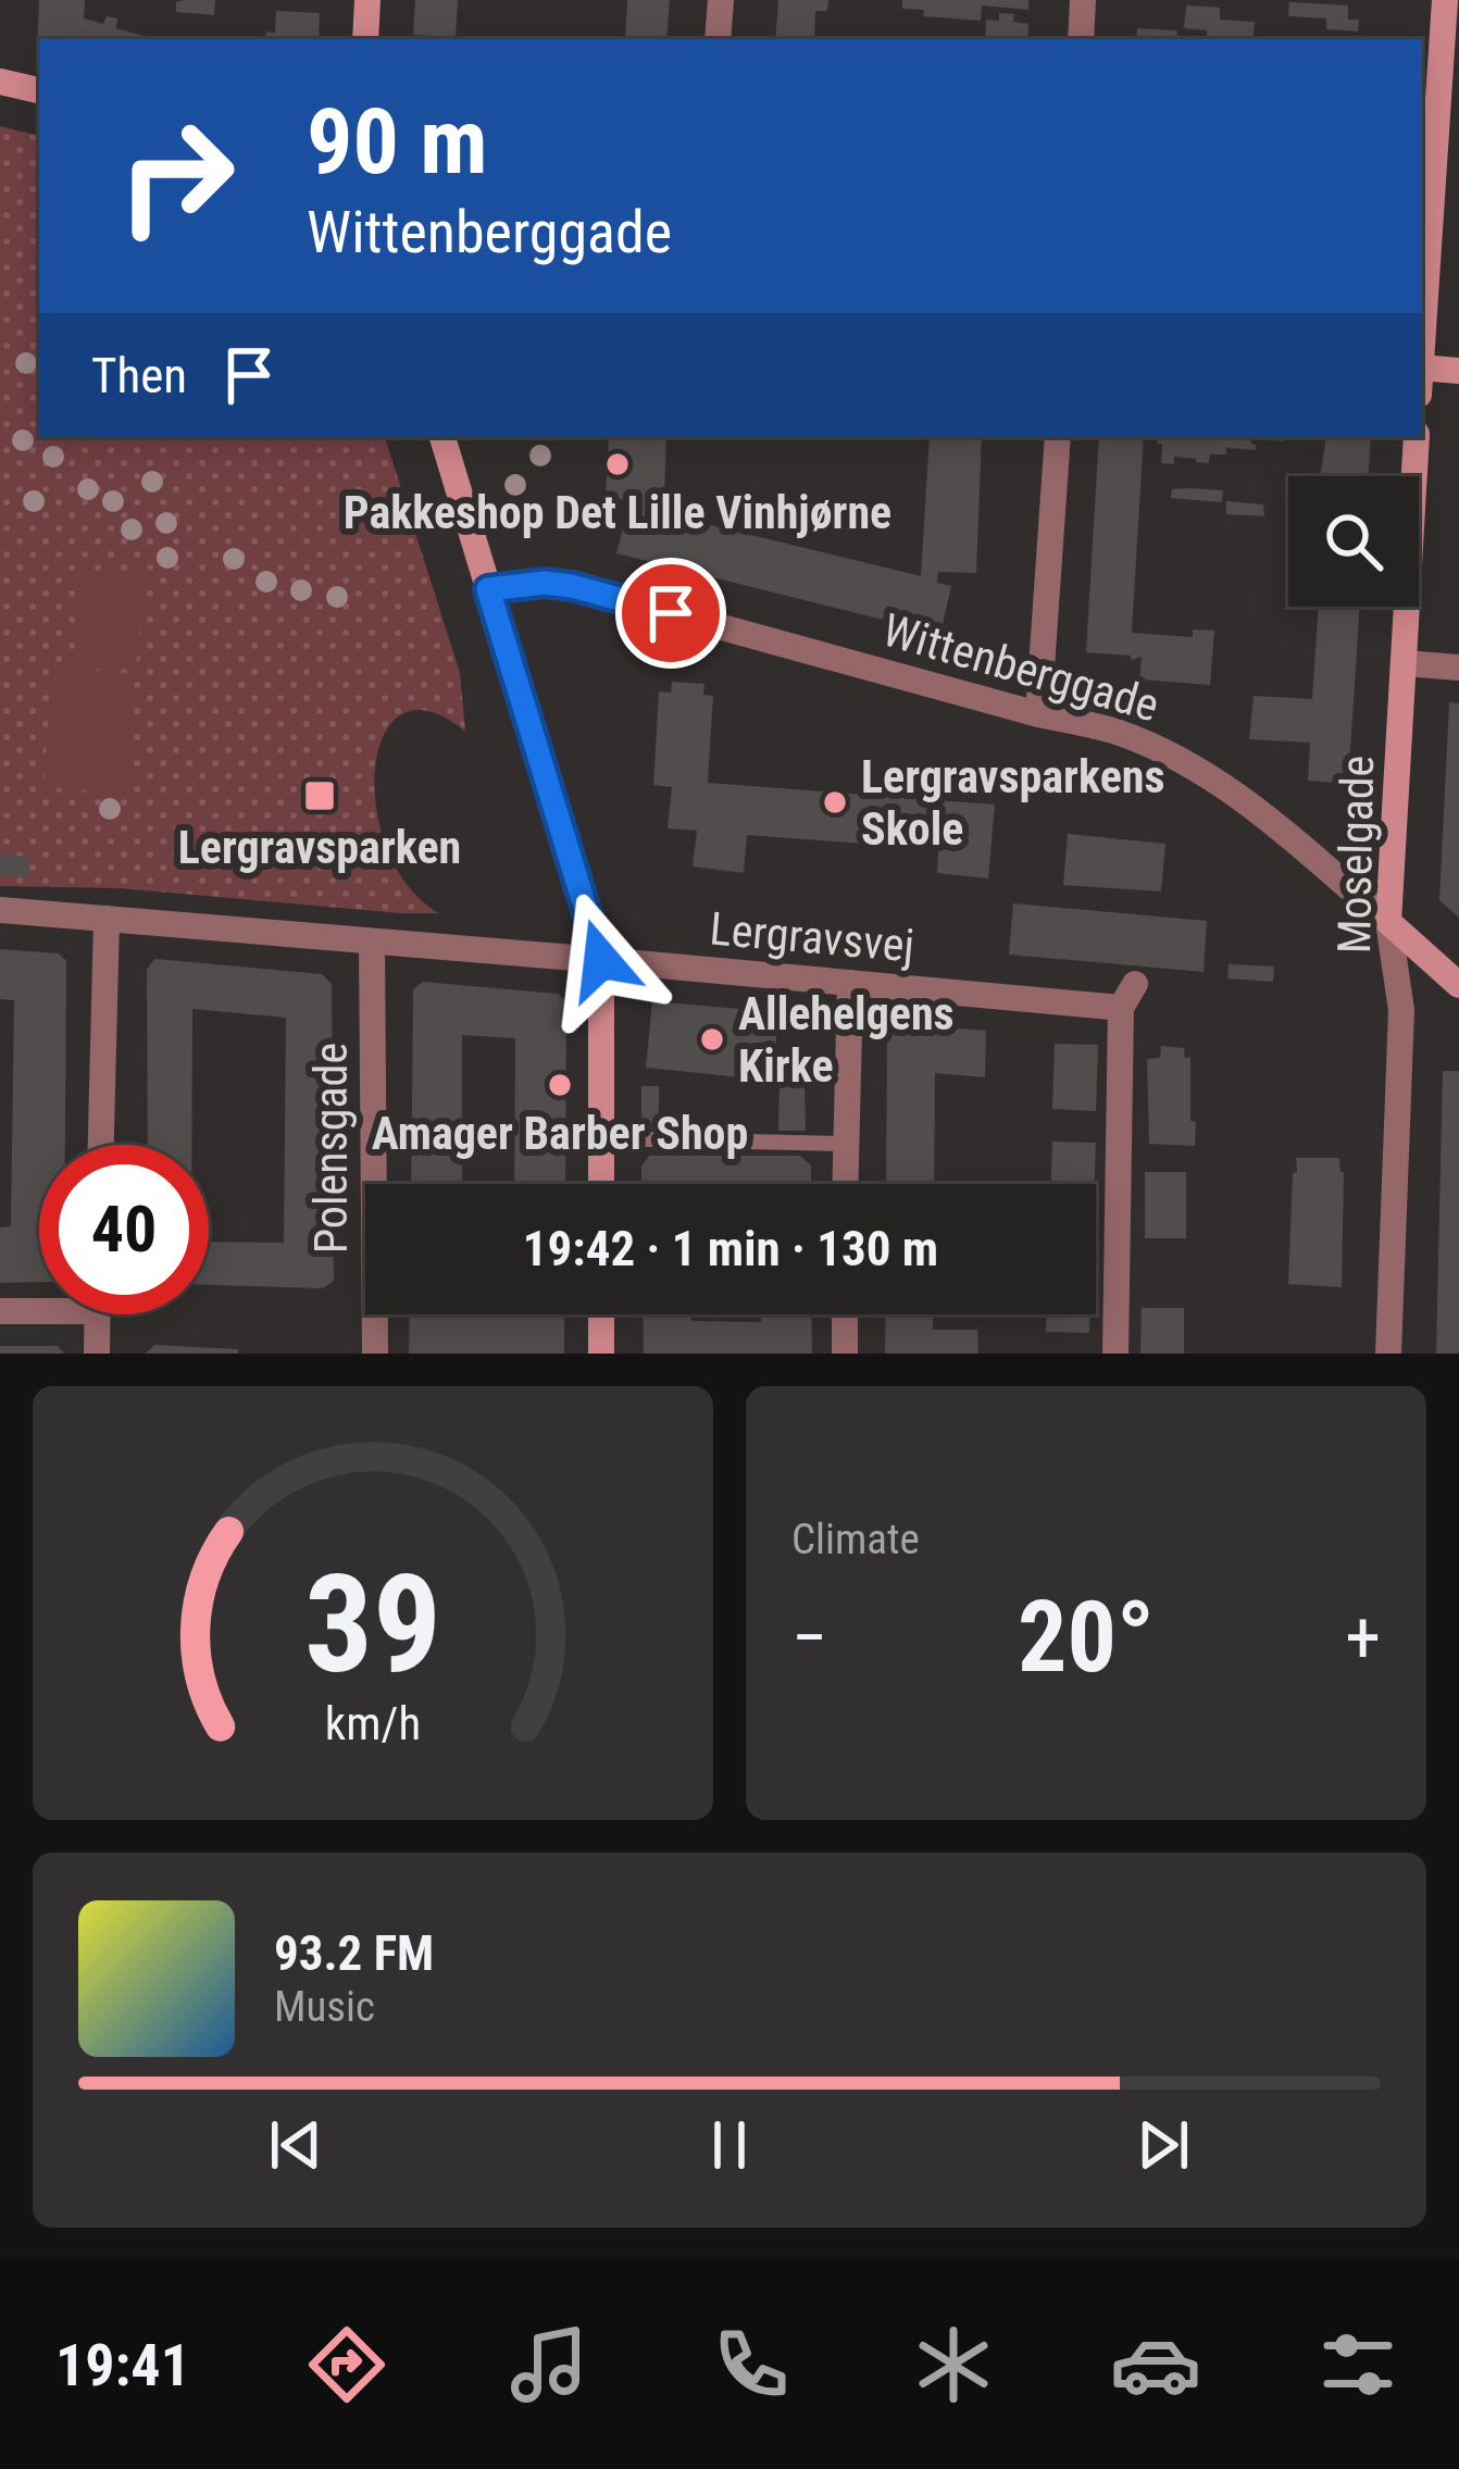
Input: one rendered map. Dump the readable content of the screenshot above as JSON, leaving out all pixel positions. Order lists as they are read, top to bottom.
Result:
{
  "streets": {
    "street": [
      "Wittenberggade",
      "Moselgade",
      "Lergravsvej",
      "Polensgade"
    ]
  },
  "crossings": [
    ["Wittenberggade", "Moselgade"],
    ["Lergravsvej", "Polensgade"]
  ],
  "places": {
    "other": [
      "Pakkeshop Det Lille Vinhjørne",
      "Lergravsparkens Skole",
      "Allehelgens Kirke",
      "Amager Barber Shop"
    ],
    "transit": ["Lergravsparken"]
  },
  "page": {
    "turn": ["90 m", "Wittenberggade"],
    "then": "Then",
    "limit": "40",
    "trip": "19:42 · 1 min · 130 m",
    "tile": "Climate",
    "heat": ["−", "20°", "+"],
    "song": ["93.2 FM", "Music"],
    "tabs": "19:41",
    "gauge": ["39", "km/h"]
  }
}
